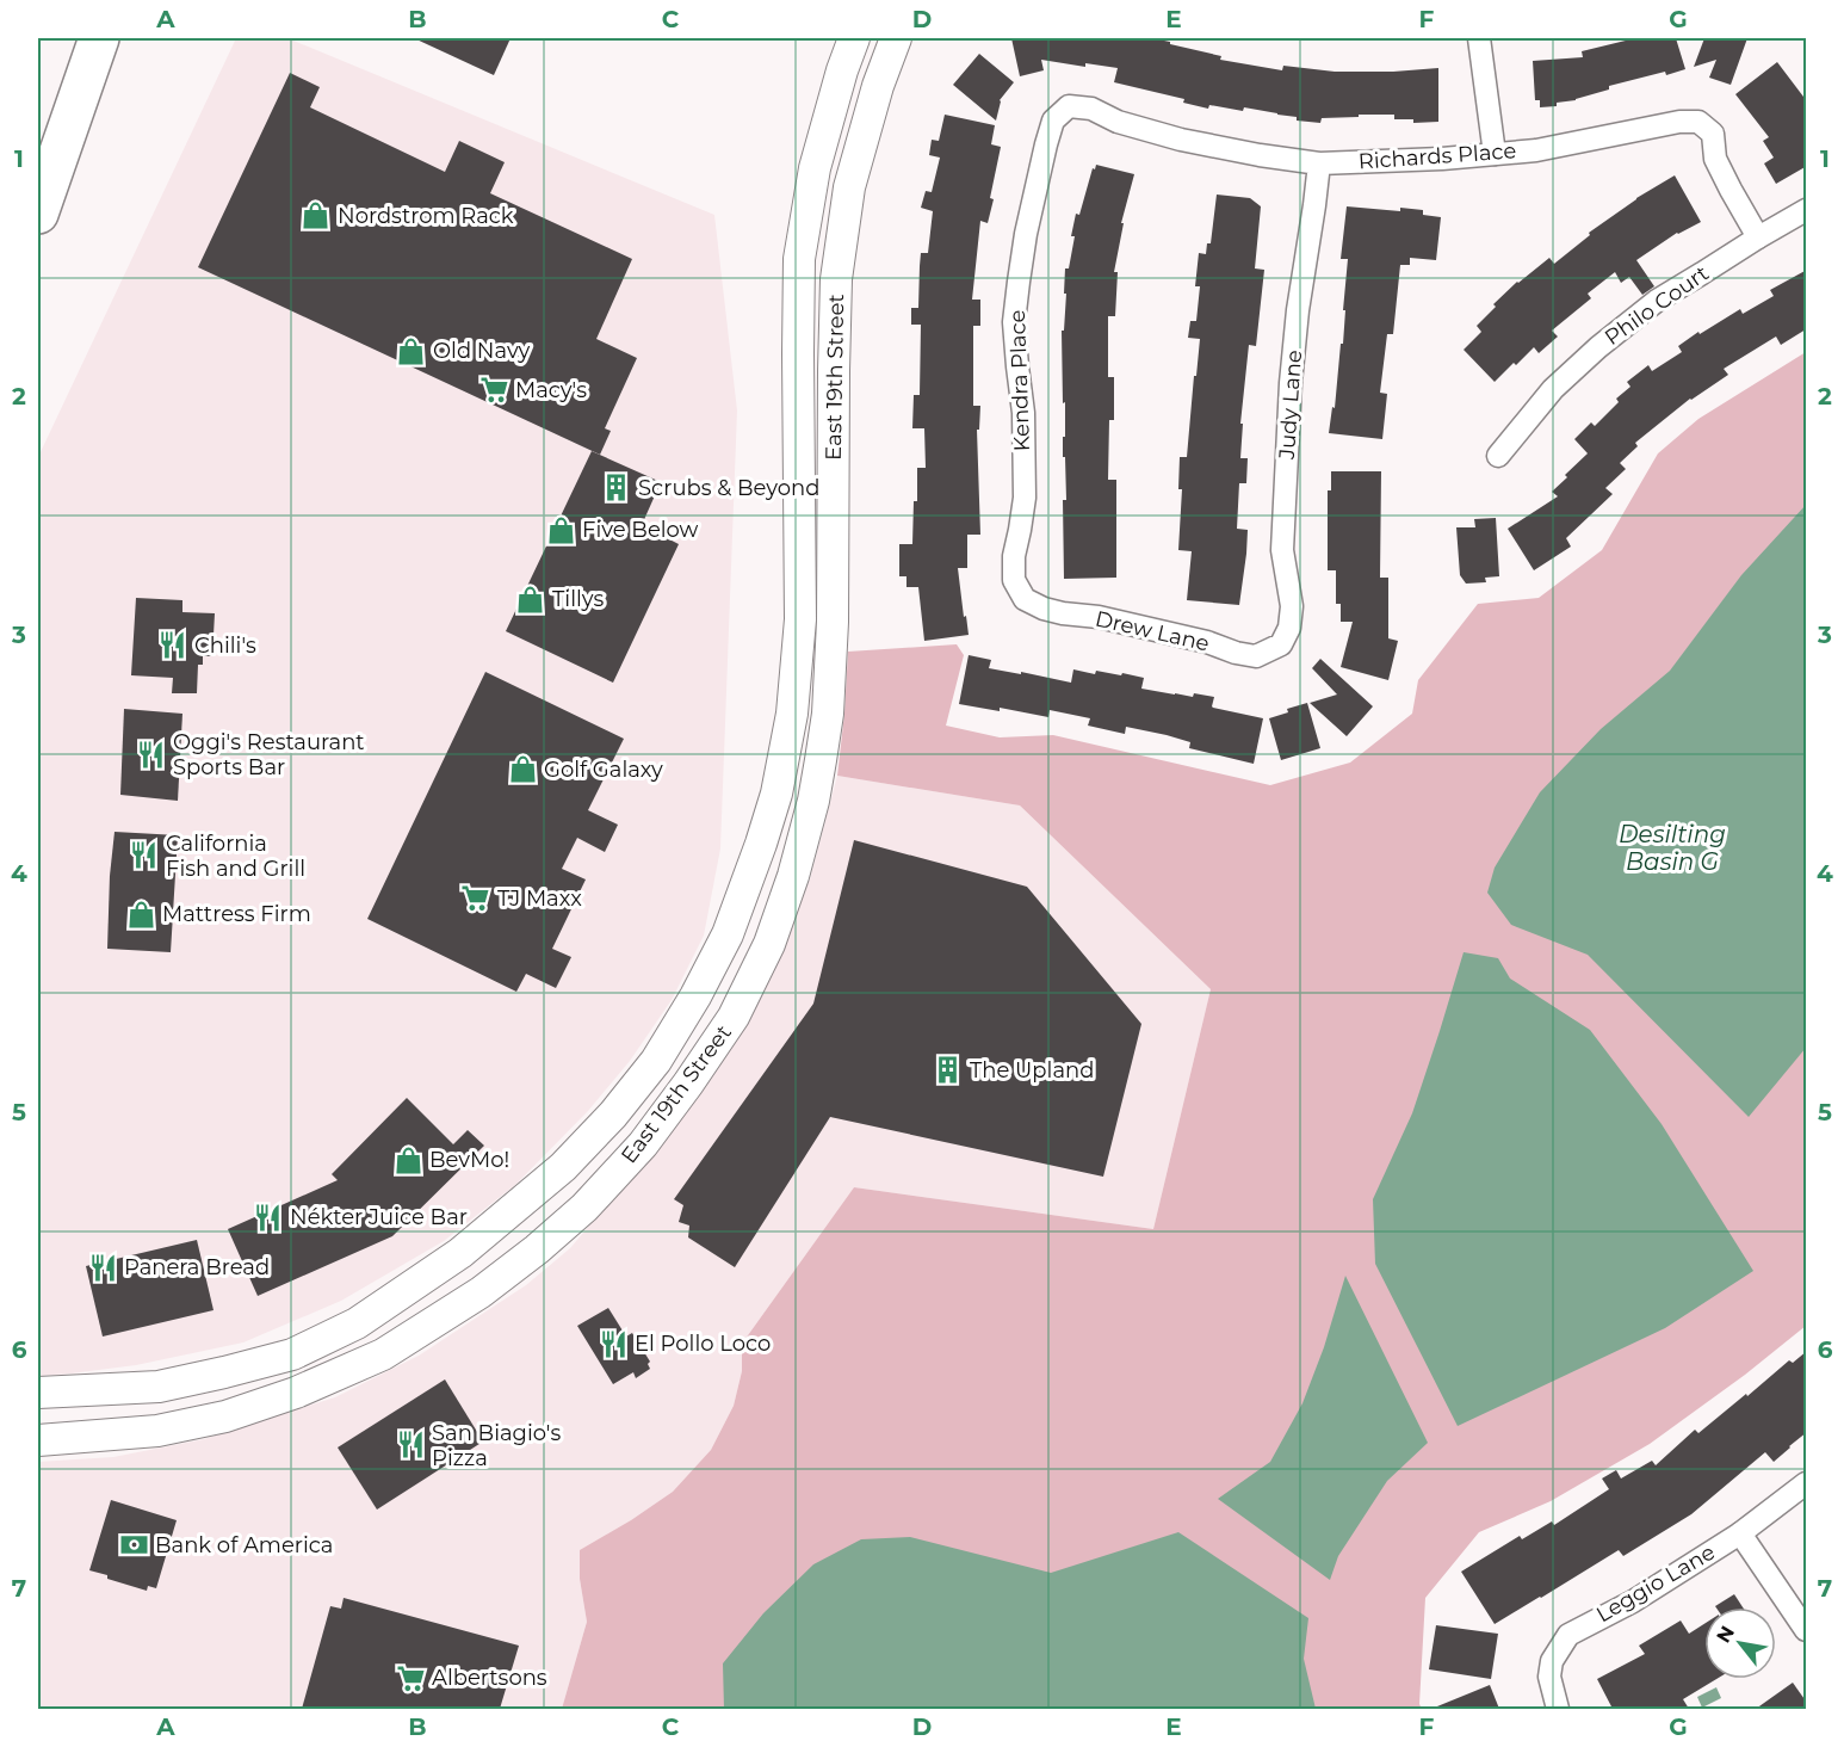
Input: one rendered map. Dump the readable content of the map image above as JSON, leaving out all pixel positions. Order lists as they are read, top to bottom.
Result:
{
  "streets": {
    "main road": ["East 19th Street"],
    "street": [
      "Richards Place",
      "Philo Court",
      "Kendra Place",
      "Judy Lane",
      "Drew Lane",
      "Leggio Lane"
    ]
  },
  "crossings": [
    ["Richards Place", "Philo Court"],
    ["Richards Place", "Kendra Place"],
    ["Richards Place", "Judy Lane"],
    ["Kendra Place", "Drew Lane"],
    ["Judy Lane", "Drew Lane"]
  ],
  "water": ["Desilting Basin G"],
  "places": {
    "shop": [
      "Nordstrom Rack",
      "Old Navy",
      "Five Below",
      "Tillys",
      "Golf Galaxy",
      "Mattress Firm",
      "BevMo!"
    ],
    "supermarket": ["Macy's", "TJ Maxx", "Albertsons"],
    "building": ["Scrubs & Beyond", "The Upland"],
    "restaurant": [
      "Chili's",
      "Oggi's Restaurant Sports Bar",
      "California Fish and Grill",
      "Nékter Juice Bar",
      "Panera Bread",
      "El Pollo Loco",
      "San Biagio's Pizza"
    ],
    "bank": ["Bank of America"]
  },
  "north": "top left",
  "grid": {
    "columns": [
      "A",
      "B",
      "C",
      "D",
      "E",
      "F",
      "G"
    ],
    "rows": [
      "1",
      "2",
      "3",
      "4",
      "5",
      "6",
      "7"
    ]
  }
}
